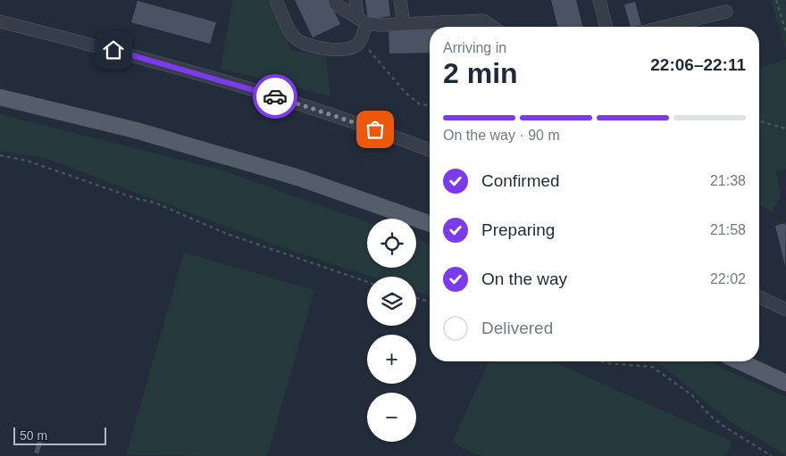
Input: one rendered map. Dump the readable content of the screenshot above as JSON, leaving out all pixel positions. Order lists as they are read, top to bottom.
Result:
{
  "scale_bar": "50 m",
  "page": {
    "heading": ["2 min", "Arriving in", "22:06–22:11"],
    "bar": "On the way · 90 m",
    "list": [
      ["Confirmed", "21:38"],
      ["Preparing", "21:58"],
      ["On the way", "22:02"],
      "Delivered"
    ],
    "map_buttons": ["+", "−"],
    "scale": "50 m"
  }
}
